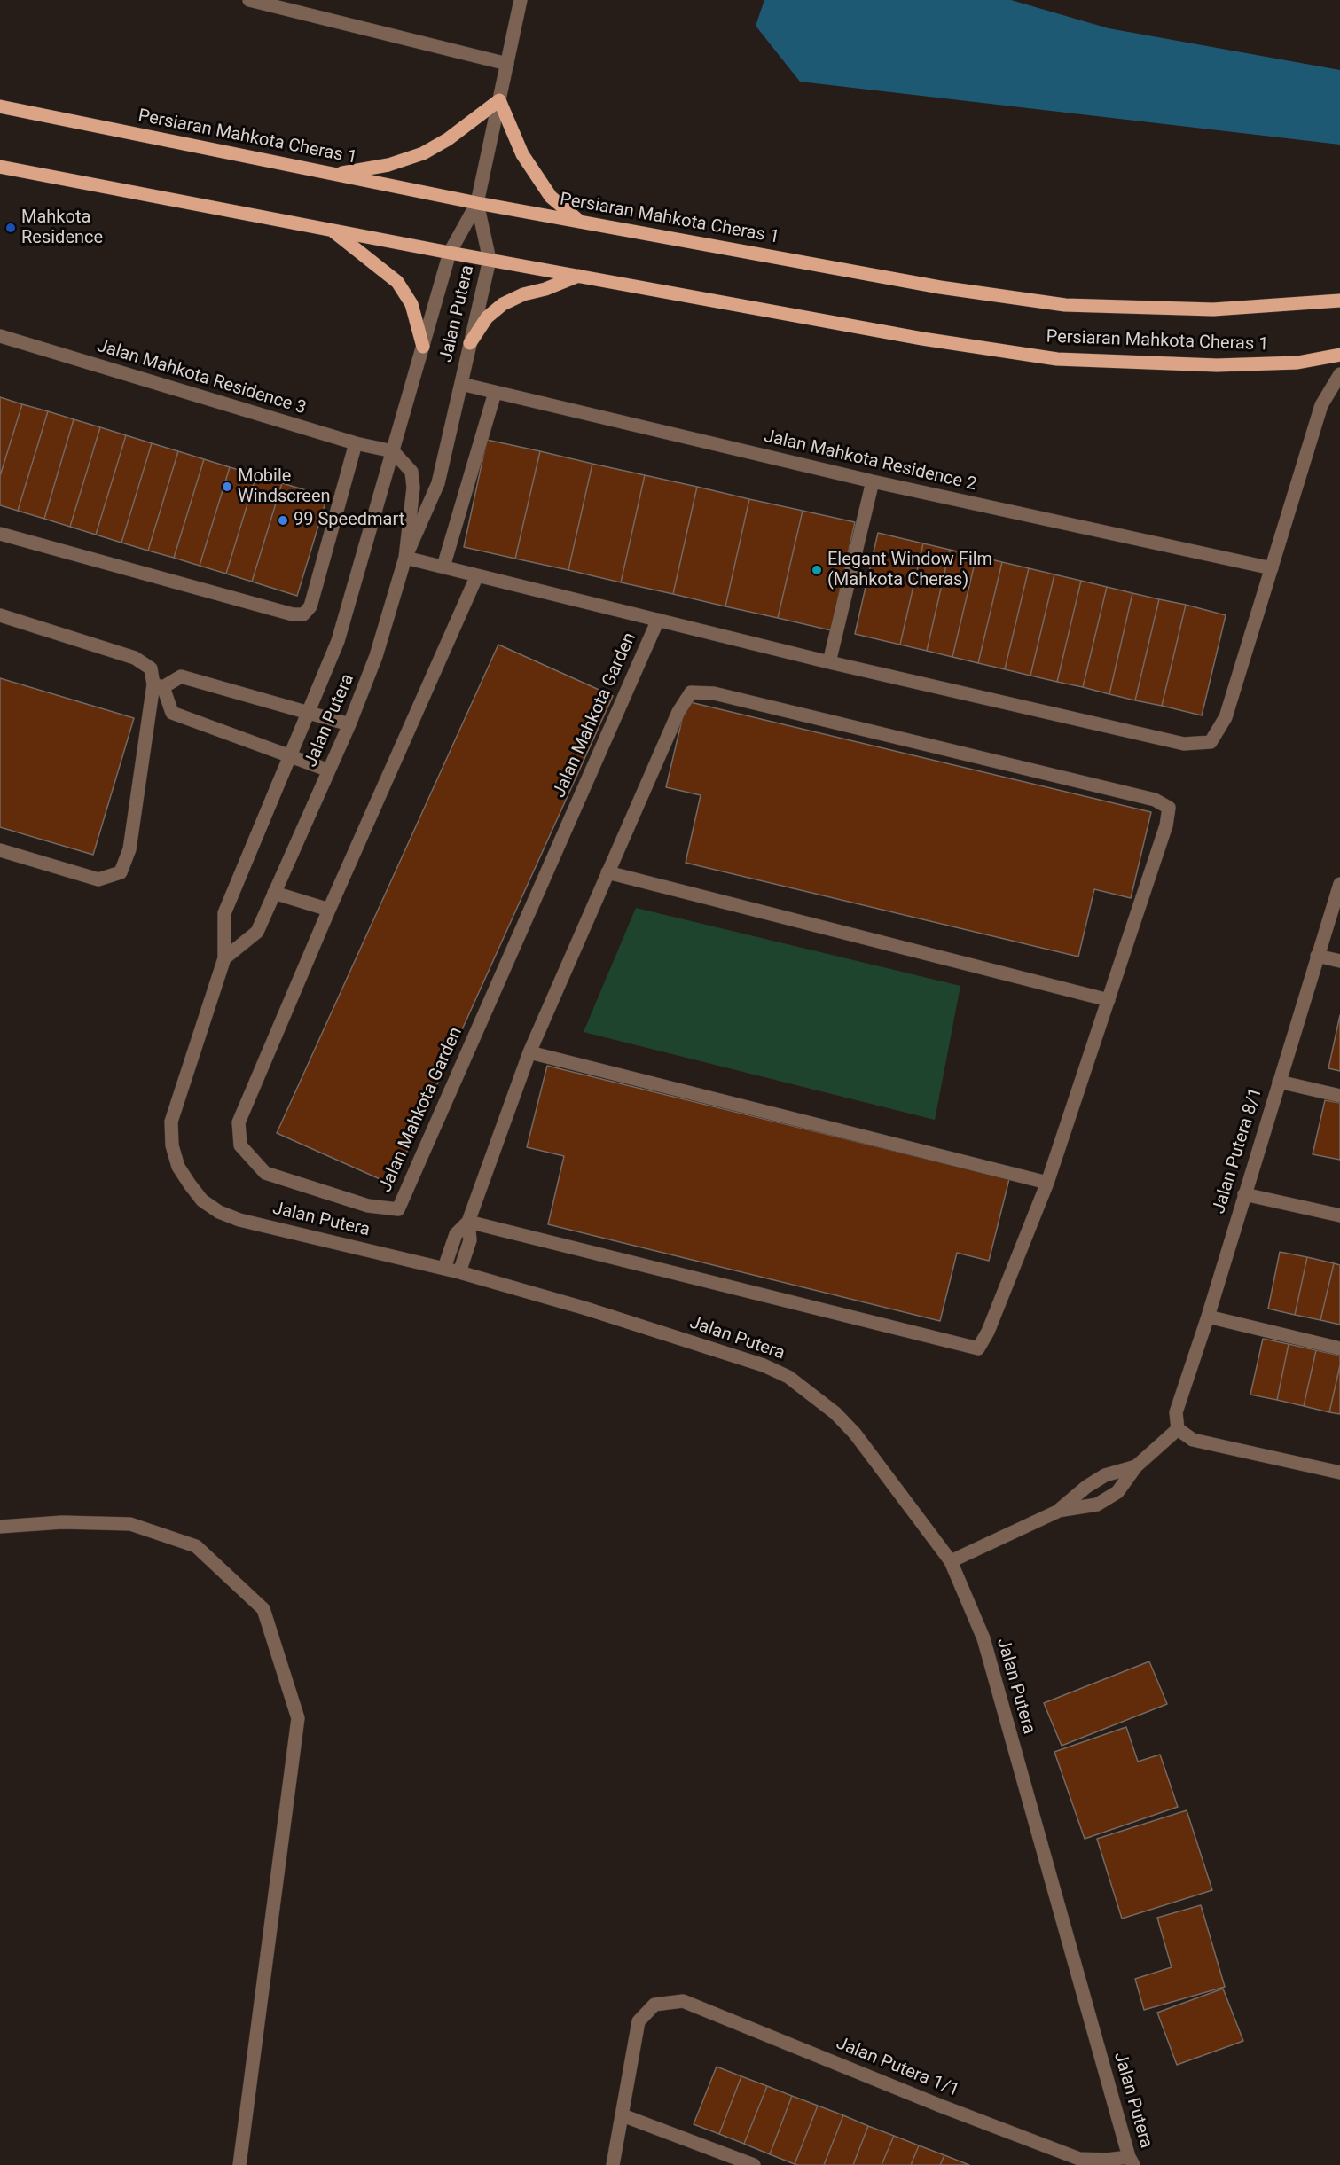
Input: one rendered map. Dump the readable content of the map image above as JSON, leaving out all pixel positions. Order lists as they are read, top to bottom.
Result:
{
  "streets": {
    "main road": ["Persiaran Mahkota Cheras 1"],
    "street": [
      "Jalan Putera",
      "Jalan Mahkota Residence 3",
      "Jalan Mahkota Residence 2",
      "Jalan Mahkota Garden",
      "Jalan Putera 8/1",
      "Jalan Putera 1/1"
    ]
  },
  "crossings": [
    ["Persiaran Mahkota Cheras 1", "Jalan Putera"],
    ["Jalan Putera", "Jalan Mahkota Residence 3"],
    ["Jalan Putera", "Jalan Mahkota Residence 2"],
    ["Jalan Putera", "Jalan Putera 1/1"]
  ],
  "places": [
    "Mahkota Residence",
    "Mobile Windscreen",
    "99 Speedmart",
    "Elegant Window Film (Mahkota Cheras)"
  ]
}
